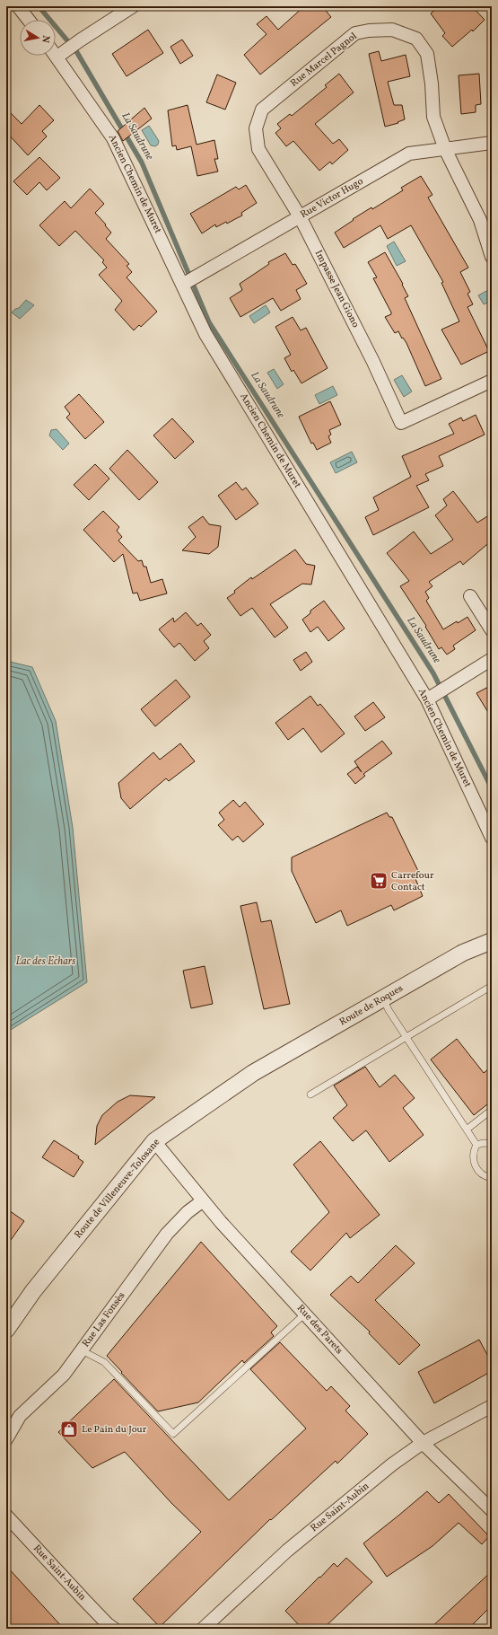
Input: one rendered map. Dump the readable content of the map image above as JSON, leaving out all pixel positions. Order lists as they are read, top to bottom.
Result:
{
  "streets": {
    "street": [
      "Rue Marcel Pagnol",
      "Ancien Chemin de Muret",
      "Rue Victor Hugo",
      "Impasse Jean Giono",
      "Route de Roques",
      "Route de Villeneuve-Tolosane",
      "Rue Las Fonsès",
      "Rue des Parets",
      "Rue Saint-Aubin"
    ]
  },
  "crossings": [
    ["Rue Marcel Pagnol", "Rue Victor Hugo"],
    ["Rue Marcel Pagnol", "Impasse Jean Giono"],
    ["Ancien Chemin de Muret", "Rue Victor Hugo"],
    ["Rue Victor Hugo", "Impasse Jean Giono"],
    ["Route de Roques", "Route de Villeneuve-Tolosane"],
    ["Route de Villeneuve-Tolosane", "Rue des Parets"],
    ["Rue Las Fonsès", "Rue des Parets"],
    ["Rue des Parets", "Rue Saint-Aubin"]
  ],
  "water": ["La Saudrune", "Lac des Echars"],
  "places": {
    "supermarket": ["Carrefour Contact"],
    "shop": ["Le Pain du Jour"]
  },
  "north": "right"
}
